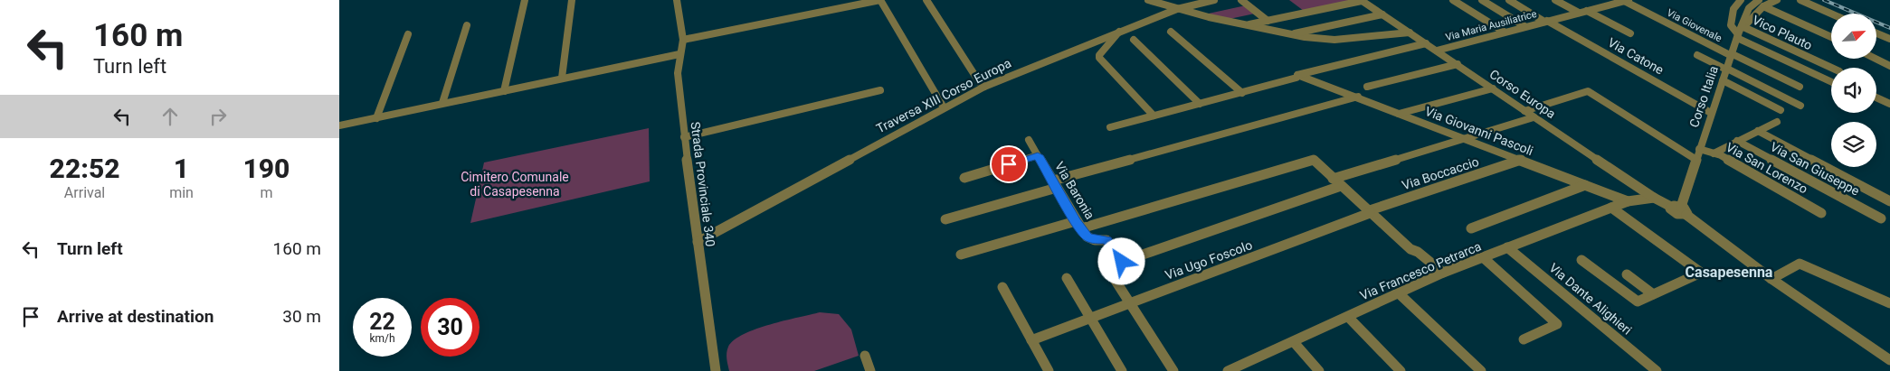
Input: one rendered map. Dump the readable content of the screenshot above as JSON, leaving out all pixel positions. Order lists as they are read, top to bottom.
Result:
{
  "streets": {
    "street": [
      "Via Maria Ausiliatrice",
      "Via Giovenale",
      "Vico Plauto",
      "Via Catone",
      "Corso Europa",
      "Traversa XIII Corso Europa",
      "Corso Italia",
      "Via Giovanni Pascoli",
      "Via San Lorenzo",
      "Via San Giuseppe",
      "Via Boccaccio",
      "Strada Provinciale 340",
      "Via Baronia",
      "Via Ugo Foscolo",
      "Via Francesco Petrarca",
      "Via Dante Alighieri"
    ]
  },
  "crossings": [
    ["Via Maria Ausiliatrice", "Via Giovenale"],
    ["Via Maria Ausiliatrice", "Via Catone"],
    ["Via Maria Ausiliatrice", "Corso Europa"],
    ["Via Giovenale", "Corso Italia"],
    ["Vico Plauto", "Corso Italia"],
    ["Via Catone", "Corso Italia"],
    ["Corso Europa", "Corso Italia"],
    ["Corso Europa", "Via Giovanni Pascoli"],
    ["Traversa XIII Corso Europa", "Strada Provinciale 340"],
    ["Corso Italia", "Via San Lorenzo"],
    ["Via Giovanni Pascoli", "Via Boccaccio"],
    ["Via Giovanni Pascoli", "Via Francesco Petrarca"],
    ["Via Boccaccio", "Via Ugo Foscolo"],
    ["Via Baronia", "Via Ugo Foscolo"],
    ["Via Francesco Petrarca", "Via Dante Alighieri"]
  ],
  "districts": ["Casapesenna"],
  "parks": ["Cimitero Comunale di Casapesenna"],
  "north": "top right",
  "page": {
    "turn": ["160 m", "Turn left"],
    "eta": [
      "22:52",
      "Arrival",
      "1",
      "min",
      "190",
      "m"
    ],
    "list": [
      {
        "name": "Turn left",
        "value": "160 m"
      },
      {
        "name": "Arrive at destination",
        "value": "30 m"
      }
    ],
    "speed": "22 km/h",
    "limit": "30"
  }
}
